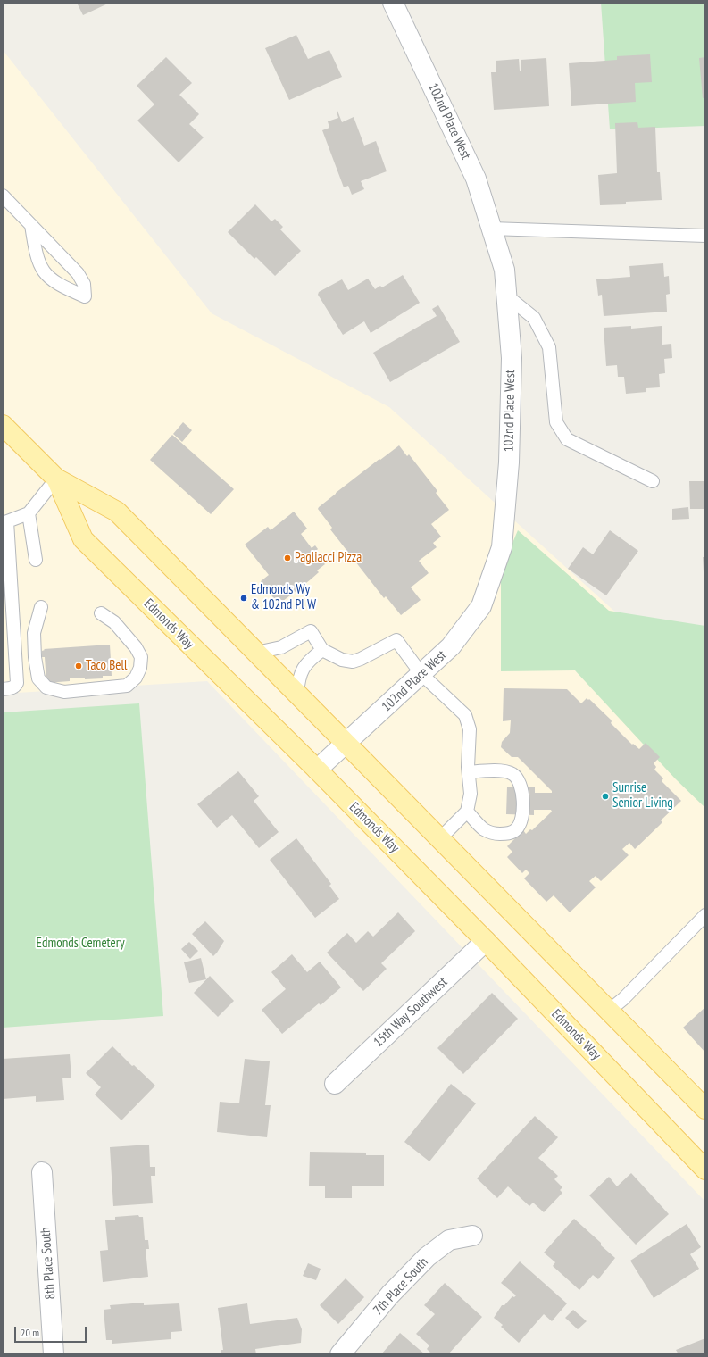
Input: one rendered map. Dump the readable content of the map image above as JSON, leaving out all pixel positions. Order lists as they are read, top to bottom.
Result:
{
  "streets": {
    "main road": ["Edmonds Way"],
    "street": [
      "102nd Place West",
      "15th Way Southwest",
      "8th Place South",
      "7th Place South"
    ]
  },
  "crossings": [
    ["102nd Place West", "Edmonds Way"],
    ["Edmonds Way", "15th Way Southwest"]
  ],
  "parks": ["Edmonds Cemetery"],
  "places": [
    "Pagliacci Pizza",
    "Edmonds Wy & 102nd Pl W",
    "Taco Bell",
    "Sunrise Senior Living"
  ],
  "scale_bar": "20 m"
}
